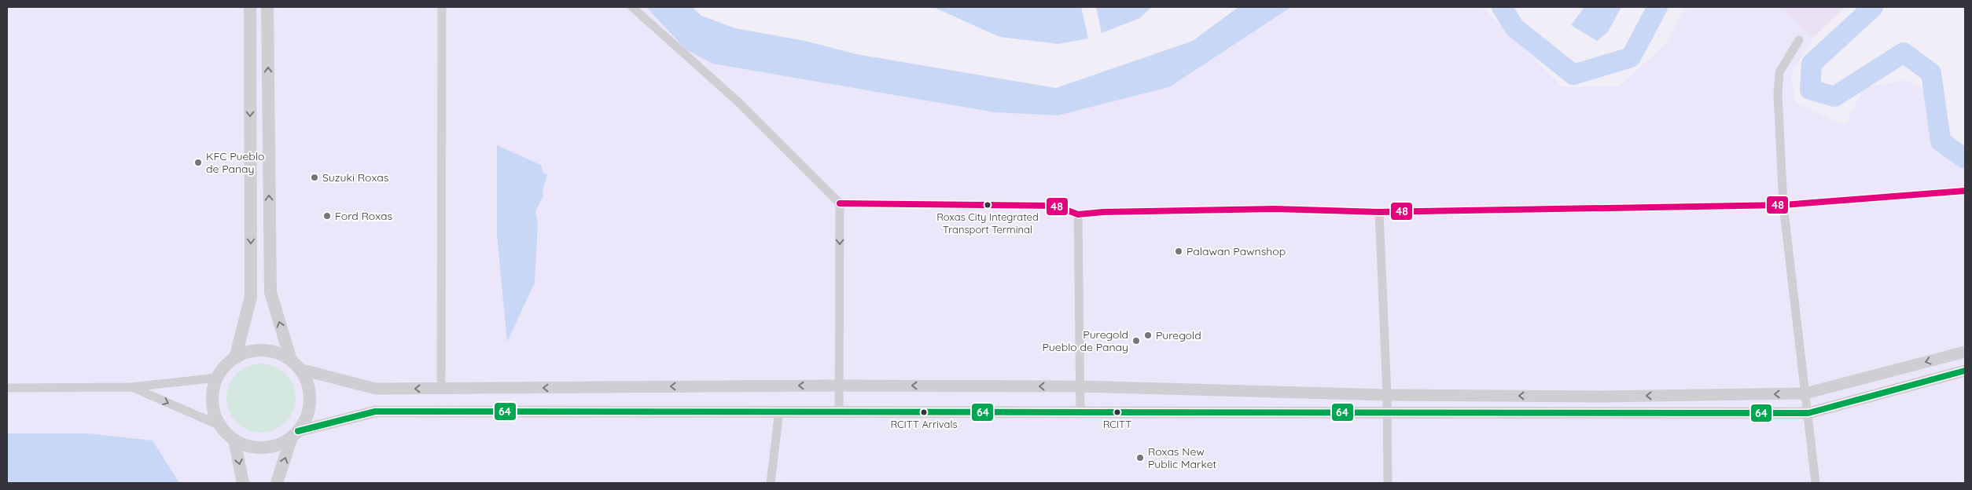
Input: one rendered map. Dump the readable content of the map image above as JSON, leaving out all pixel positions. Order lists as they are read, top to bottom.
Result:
{
  "places": [
    "KFC Pueblo de Panay",
    "Suzuki Roxas",
    "Roxas City Integrated Transport Terminal",
    "Ford Roxas",
    "Palawan Pawnshop",
    "Puregold",
    "Puregold Pueblo de Panay",
    "RCITT Arrivals",
    "RCITT",
    "Roxas New Public Market"
  ],
  "lines": ["transit line 48", "transit line 64"]
}
